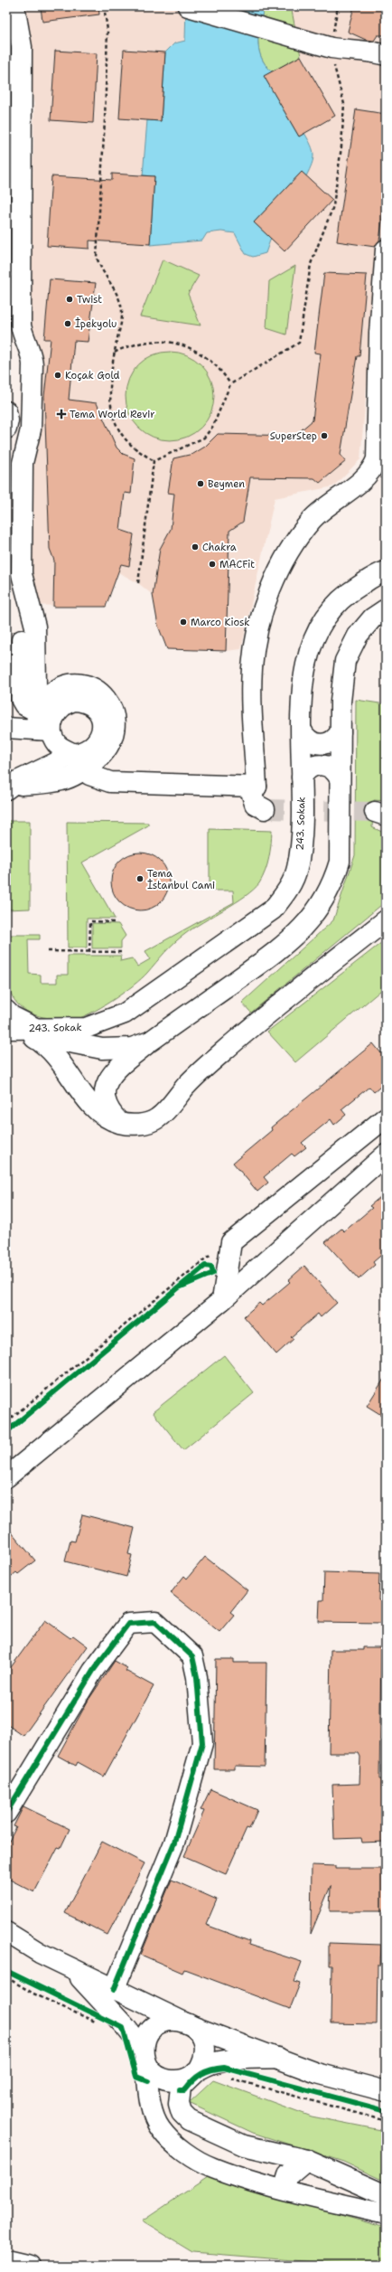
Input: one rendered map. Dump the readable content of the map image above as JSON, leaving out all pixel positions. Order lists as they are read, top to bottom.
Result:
{
  "streets": {
    "street": ["243. Sokak"]
  },
  "places": {
    "other": [
      "Twist",
      "İpekyolu",
      "Koçak Gold",
      "SuperStep",
      "Beymen",
      "Chakra",
      "MACFit",
      "Marco Kiosk",
      "Tema İstanbul Cami"
    ],
    "health": ["Tema World Revir"]
  }
}
